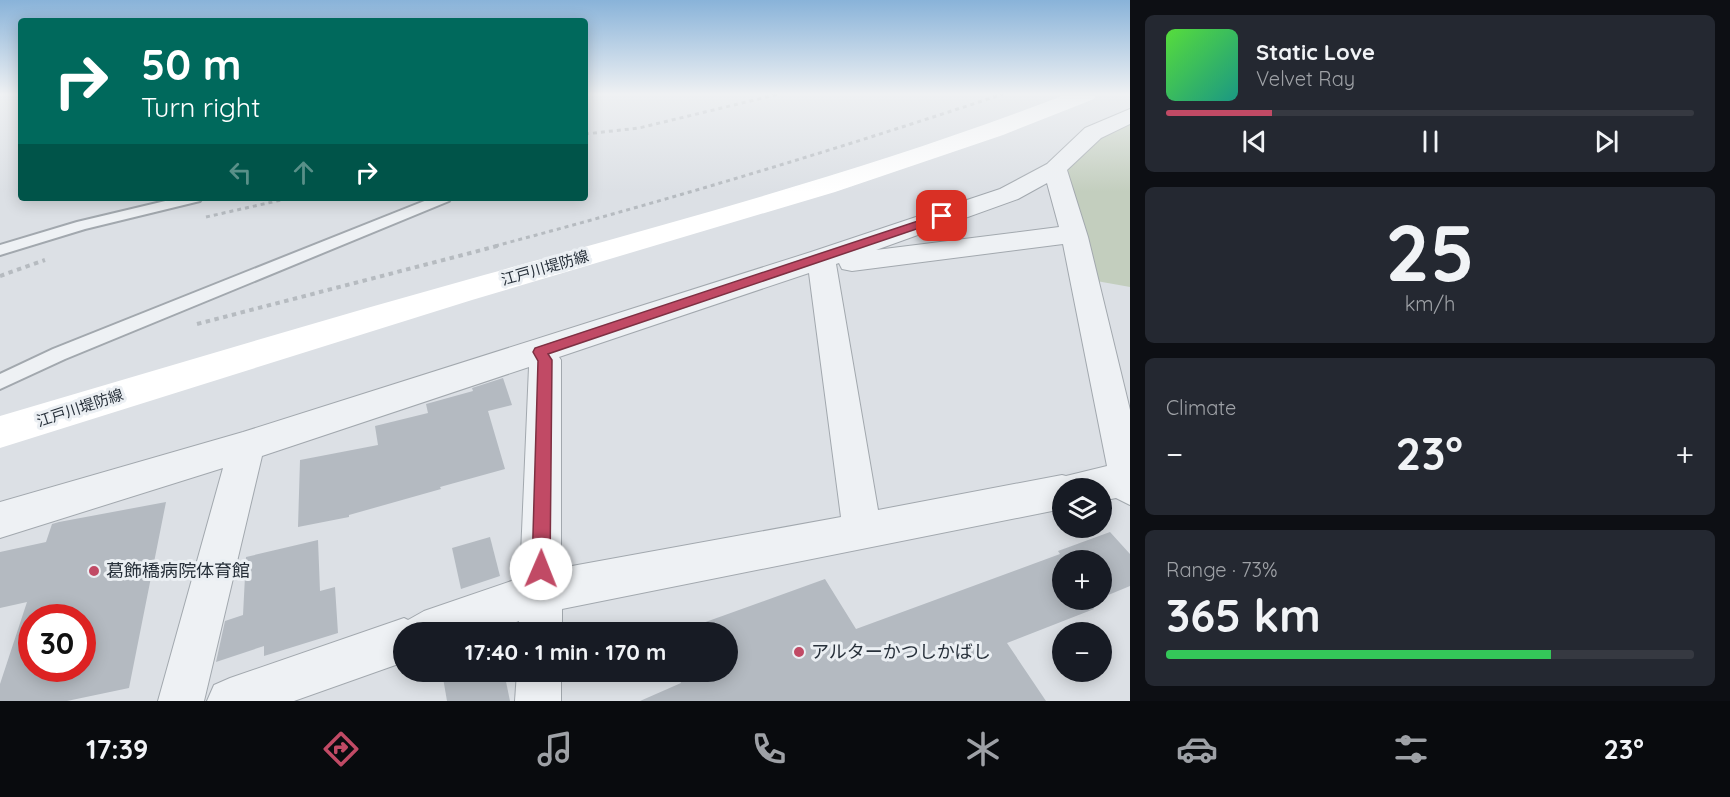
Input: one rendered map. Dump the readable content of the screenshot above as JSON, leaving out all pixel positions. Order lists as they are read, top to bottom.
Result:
{
  "streets": {
    "main road": ["江戸川堤防線"]
  },
  "places": ["葛飾橋病院体育館", "アルターかつしかばし"],
  "page": {
    "turn": ["50 m", "Turn right"],
    "song": ["Static Love", "Velvet Ray"],
    "tile": [
      ["25", "km/h"],
      "Climate",
      ["Range · 73%", "365 km"]
    ],
    "heat": ["−", "23°", "+"],
    "map_buttons": ["+", "−"],
    "limit": "30",
    "trip": "17:40 · 1 min · 170 m",
    "tabs": ["17:39", "23°"]
  }
}
